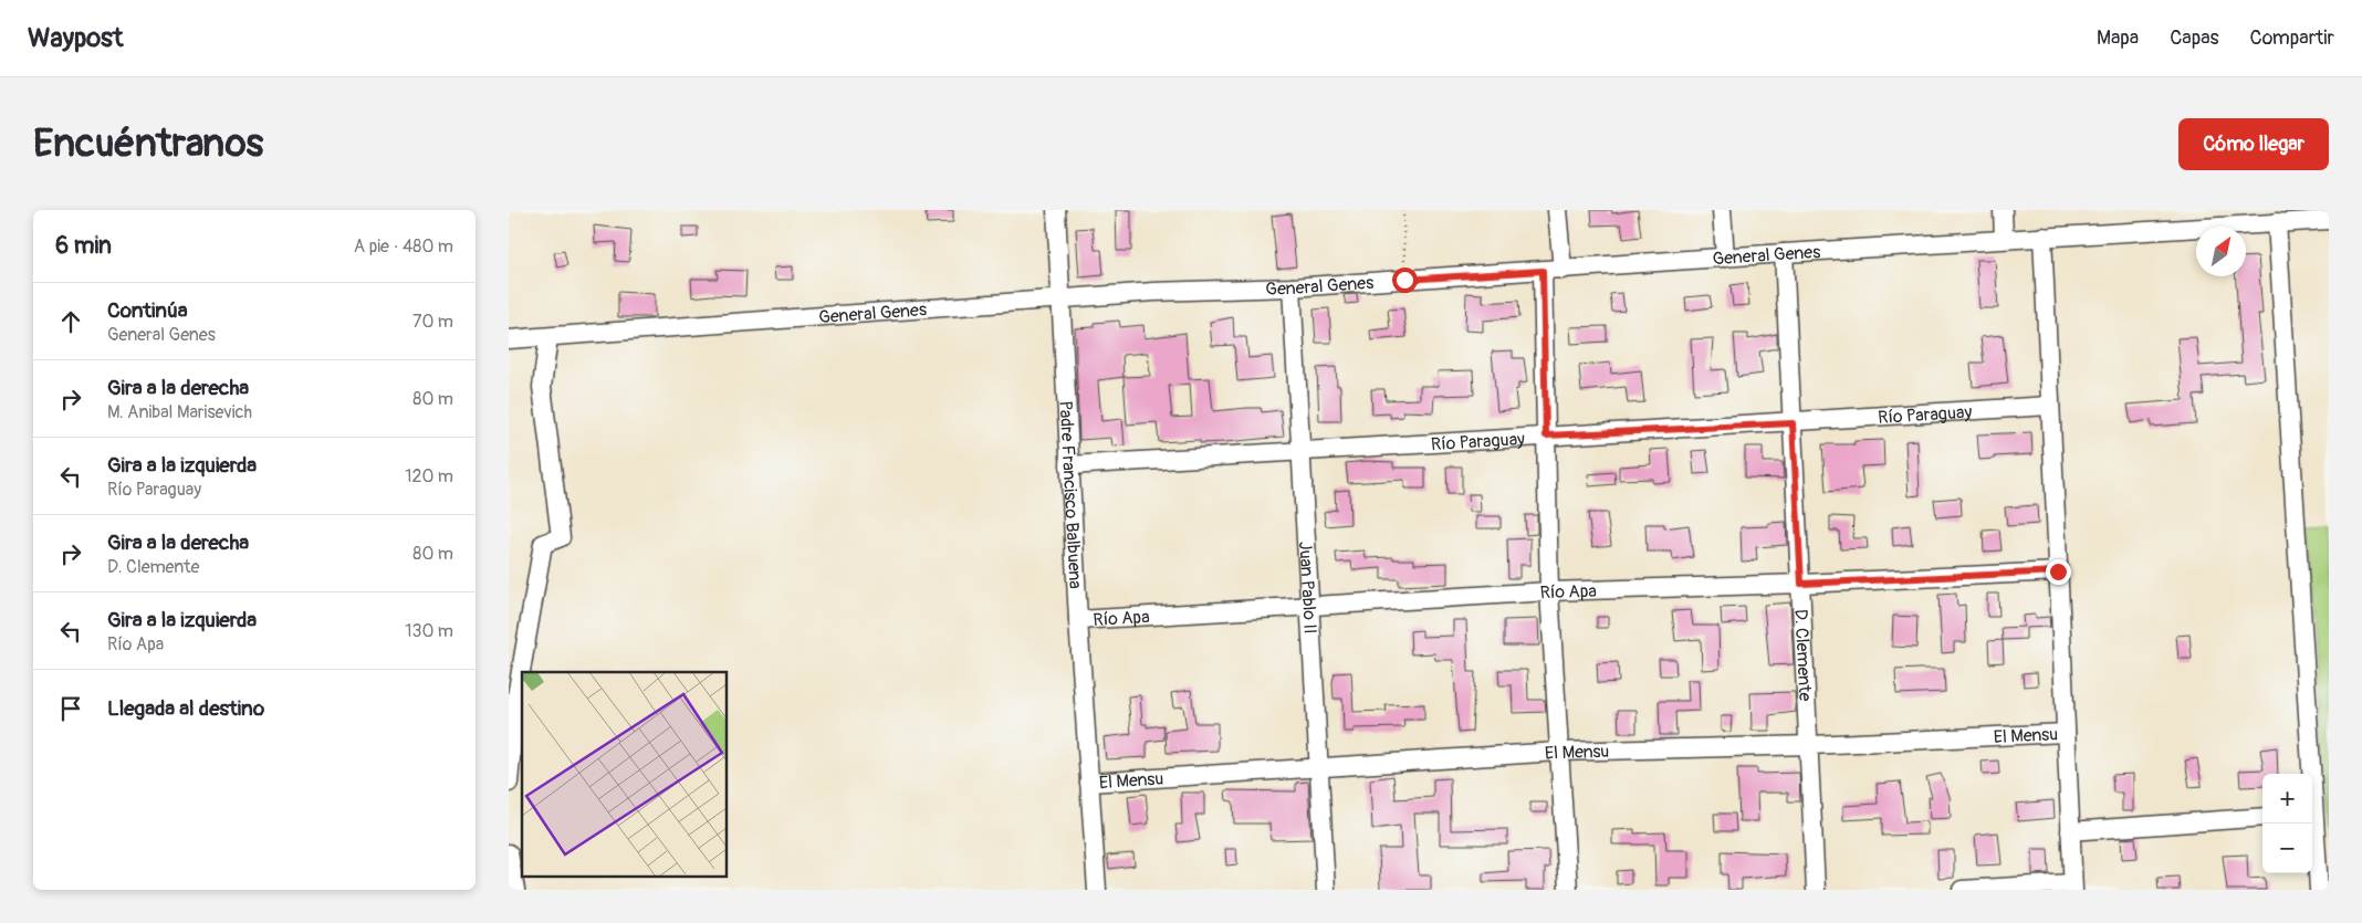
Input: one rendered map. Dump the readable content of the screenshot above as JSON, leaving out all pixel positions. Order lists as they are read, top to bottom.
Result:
{
  "streets": {
    "street": [
      "General Genes",
      "Río Paraguay",
      "Padre Francisco Balbuena",
      "Juan Pablo II",
      "Río Apa",
      "D. Clemente",
      "El Mensu"
    ]
  },
  "crossings": [
    ["General Genes", "Padre Francisco Balbuena"],
    ["General Genes", "Juan Pablo II"],
    ["General Genes", "D. Clemente"],
    ["Río Paraguay", "Padre Francisco Balbuena"],
    ["Río Paraguay", "Juan Pablo II"],
    ["Río Paraguay", "D. Clemente"],
    ["Padre Francisco Balbuena", "Río Apa"],
    ["Padre Francisco Balbuena", "El Mensu"],
    ["Juan Pablo II", "Río Apa"],
    ["Juan Pablo II", "El Mensu"],
    ["Río Apa", "D. Clemente"],
    ["D. Clemente", "El Mensu"]
  ],
  "north": "top right",
  "page": {
    "header": "Waypost",
    "nav": ["Mapa", "Capas", "Compartir"],
    "buttons": "Cómo llegar",
    "title": "Encuéntranos",
    "heading": ["6 min", "A pie · 480 m"],
    "list": [
      ["Continúa", "General Genes", "70 m"],
      ["Gira a la derecha", "M. Anibal Marisevich", "80 m"],
      ["Gira a la izquierda", "Río Paraguay", "120 m"],
      ["Gira a la derecha", "D. Clemente", "80 m"],
      ["Gira a la izquierda", "Río Apa", "130 m"],
      "Llegada al destino"
    ],
    "map_buttons": ["+", "−"]
  }
}
